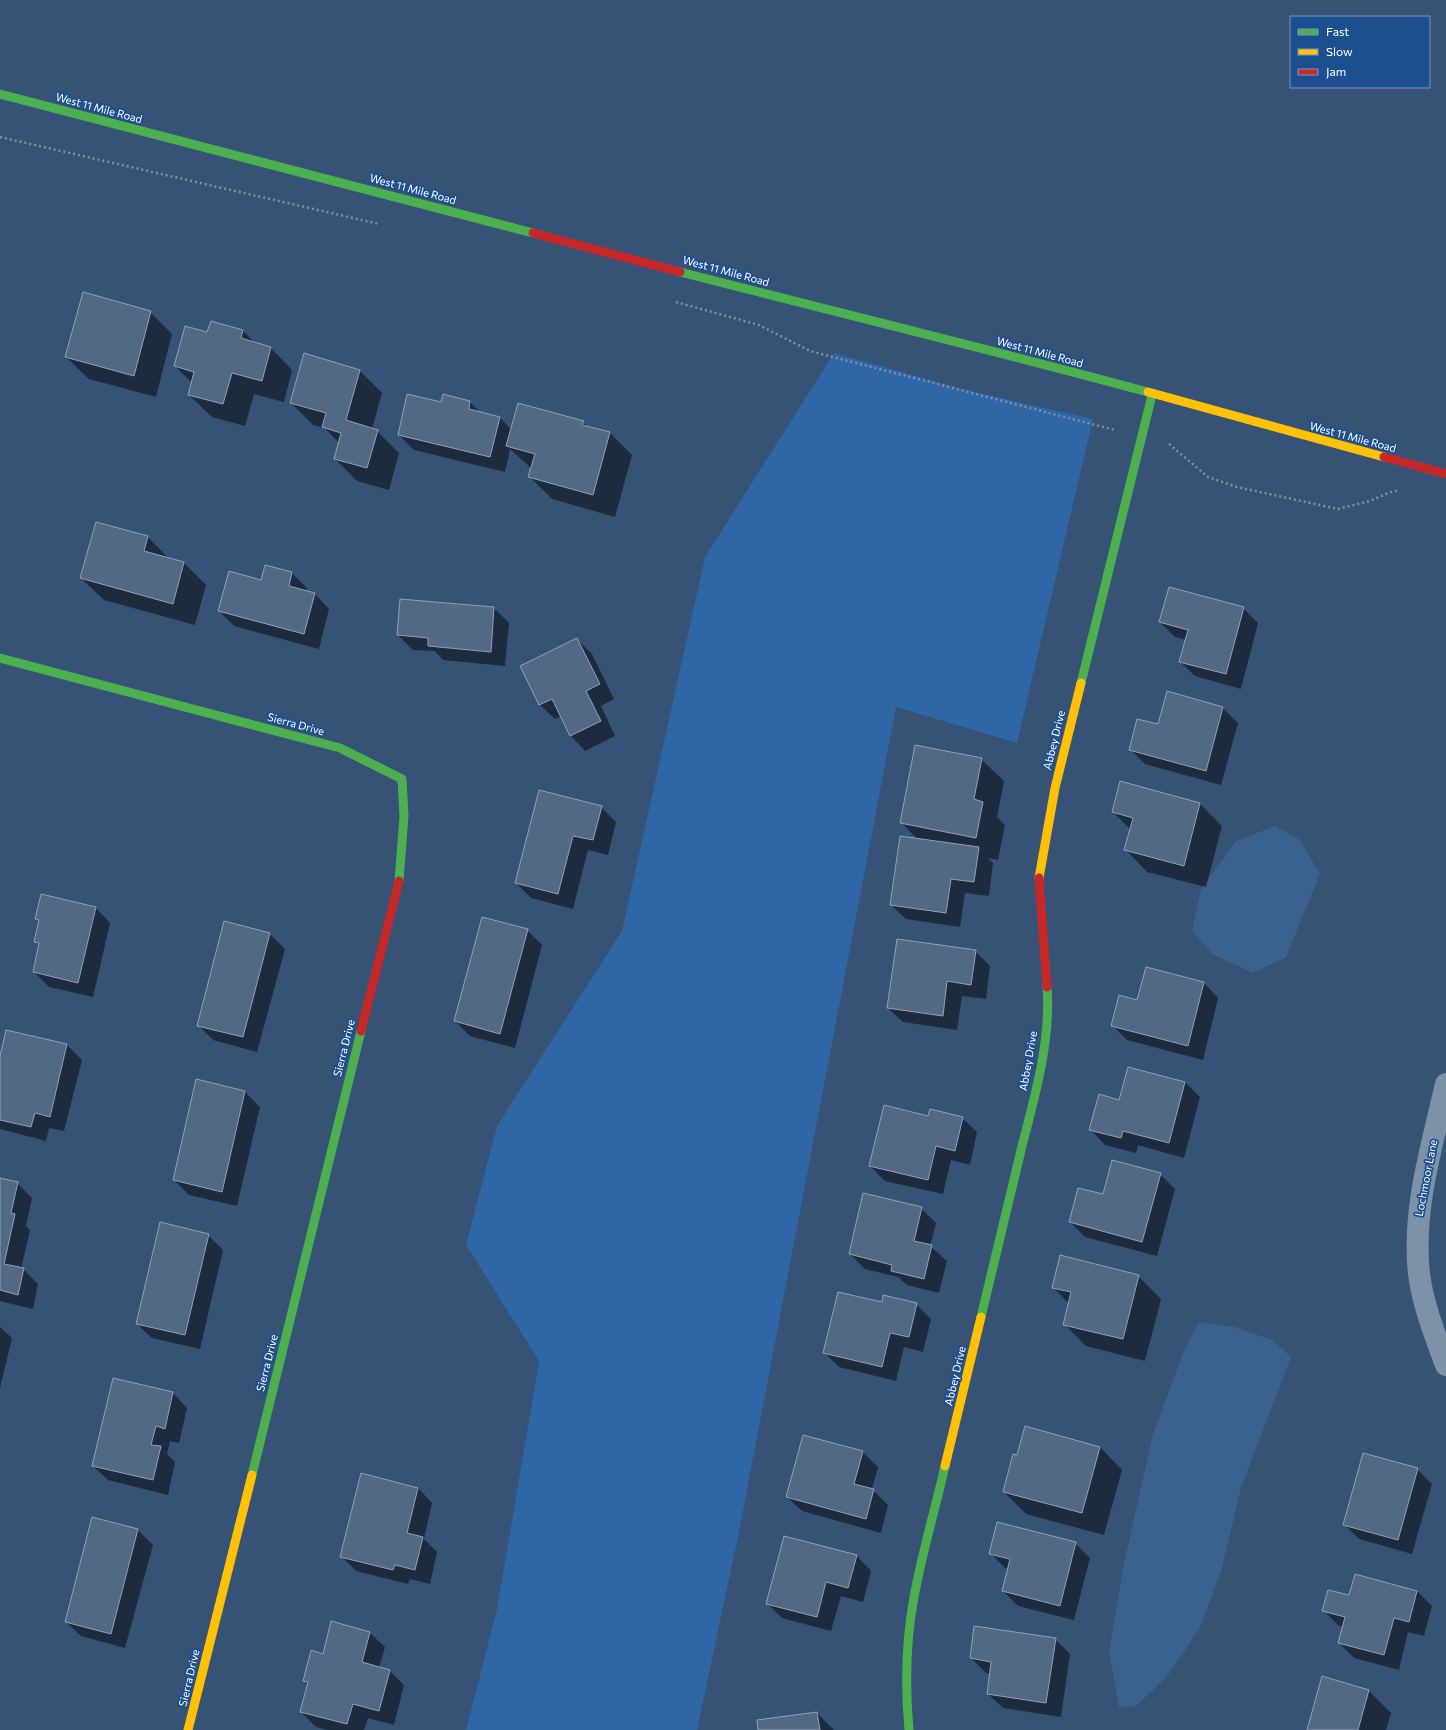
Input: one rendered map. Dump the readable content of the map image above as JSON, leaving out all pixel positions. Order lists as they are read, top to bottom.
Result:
{
  "streets": {
    "street": [
      "West 11 Mile Road",
      "Sierra Drive",
      "Abbey Drive",
      "Lochmoor Lane"
    ]
  },
  "crossings": [
    ["West 11 Mile Road", "Abbey Drive"]
  ],
  "legend": ["Fast", "Slow", "Jam"]
}
